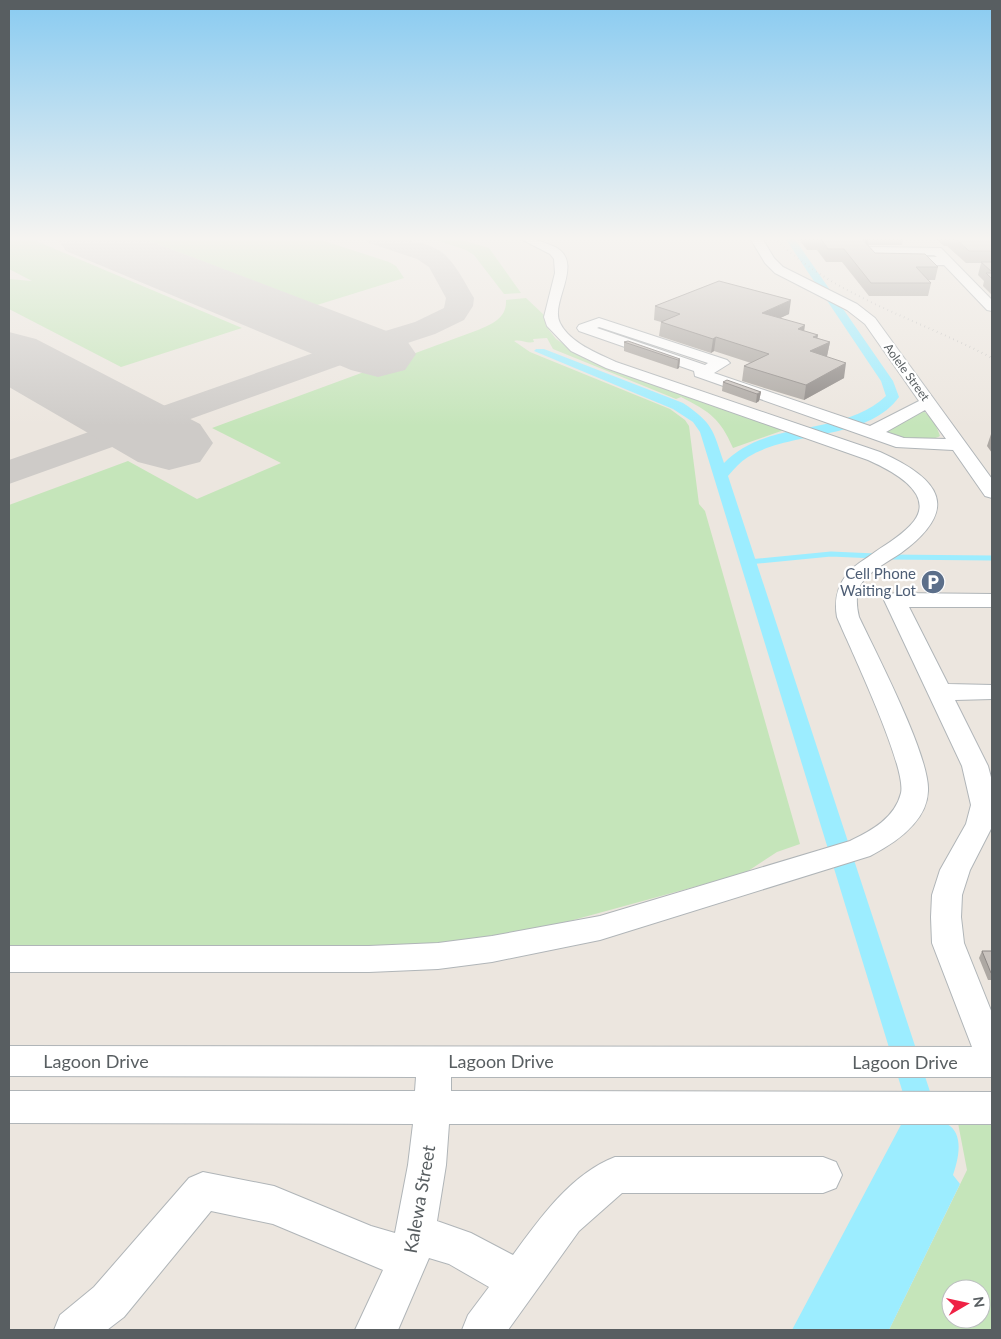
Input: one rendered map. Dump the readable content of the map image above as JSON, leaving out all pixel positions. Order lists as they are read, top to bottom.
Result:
{
  "streets": {
    "street": ["Aolele Street", "Lagoon Drive", "Kalewa Street"]
  },
  "crossings": [
    ["Lagoon Drive", "Kalewa Street"]
  ],
  "places": {
    "parking": ["Cell Phone Waiting Lot"]
  },
  "north": "right"
}
